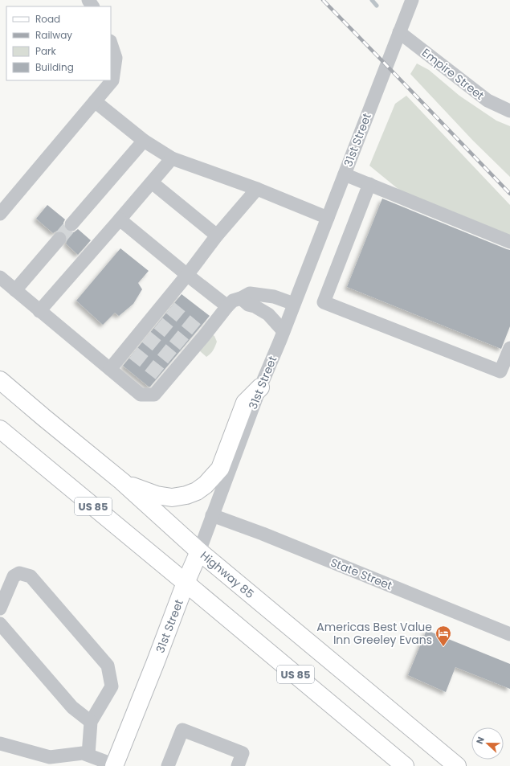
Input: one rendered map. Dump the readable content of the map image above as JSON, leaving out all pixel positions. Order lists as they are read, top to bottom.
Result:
{
  "streets": {
    "main road": ["31st Street", "US 85", "Highway 85"],
    "street": ["Empire Street", "State Street"]
  },
  "crossings": [
    ["Empire Street", "31st Street"],
    ["31st Street", "US 85"],
    ["31st Street", "State Street"],
    ["31st Street", "Highway 85"]
  ],
  "places": {
    "hotel": ["Americas Best Value Inn Greeley Evans"]
  },
  "legend": [
    "Road",
    "Railway",
    "Park",
    "Building"
  ],
  "north": "left"
}
